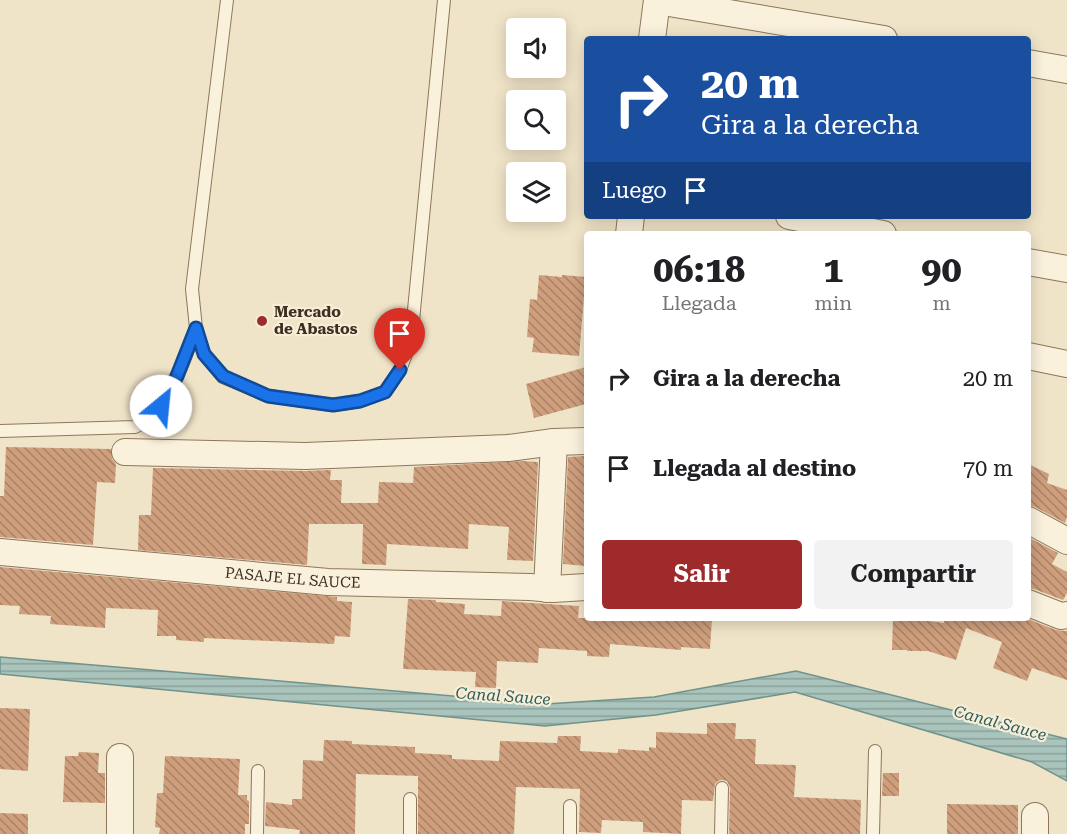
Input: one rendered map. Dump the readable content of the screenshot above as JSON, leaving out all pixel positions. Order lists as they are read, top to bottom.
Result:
{
  "streets": {
    "street": ["PASAJE EL SAUCE"]
  },
  "water": ["Canal Sauce"],
  "places": ["Mercado de Abastos"],
  "page": {
    "turn": ["20 m", "Gira a la derecha"],
    "then": "Luego",
    "eta": [
      "06:18",
      "Llegada",
      "1",
      "min",
      "90",
      "m"
    ],
    "list": [
      {
        "name": "Gira a la derecha",
        "value": "20 m"
      },
      {
        "name": "Llegada al destino",
        "value": "70 m"
      }
    ],
    "buttons": ["Salir", "Compartir"]
  }
}
